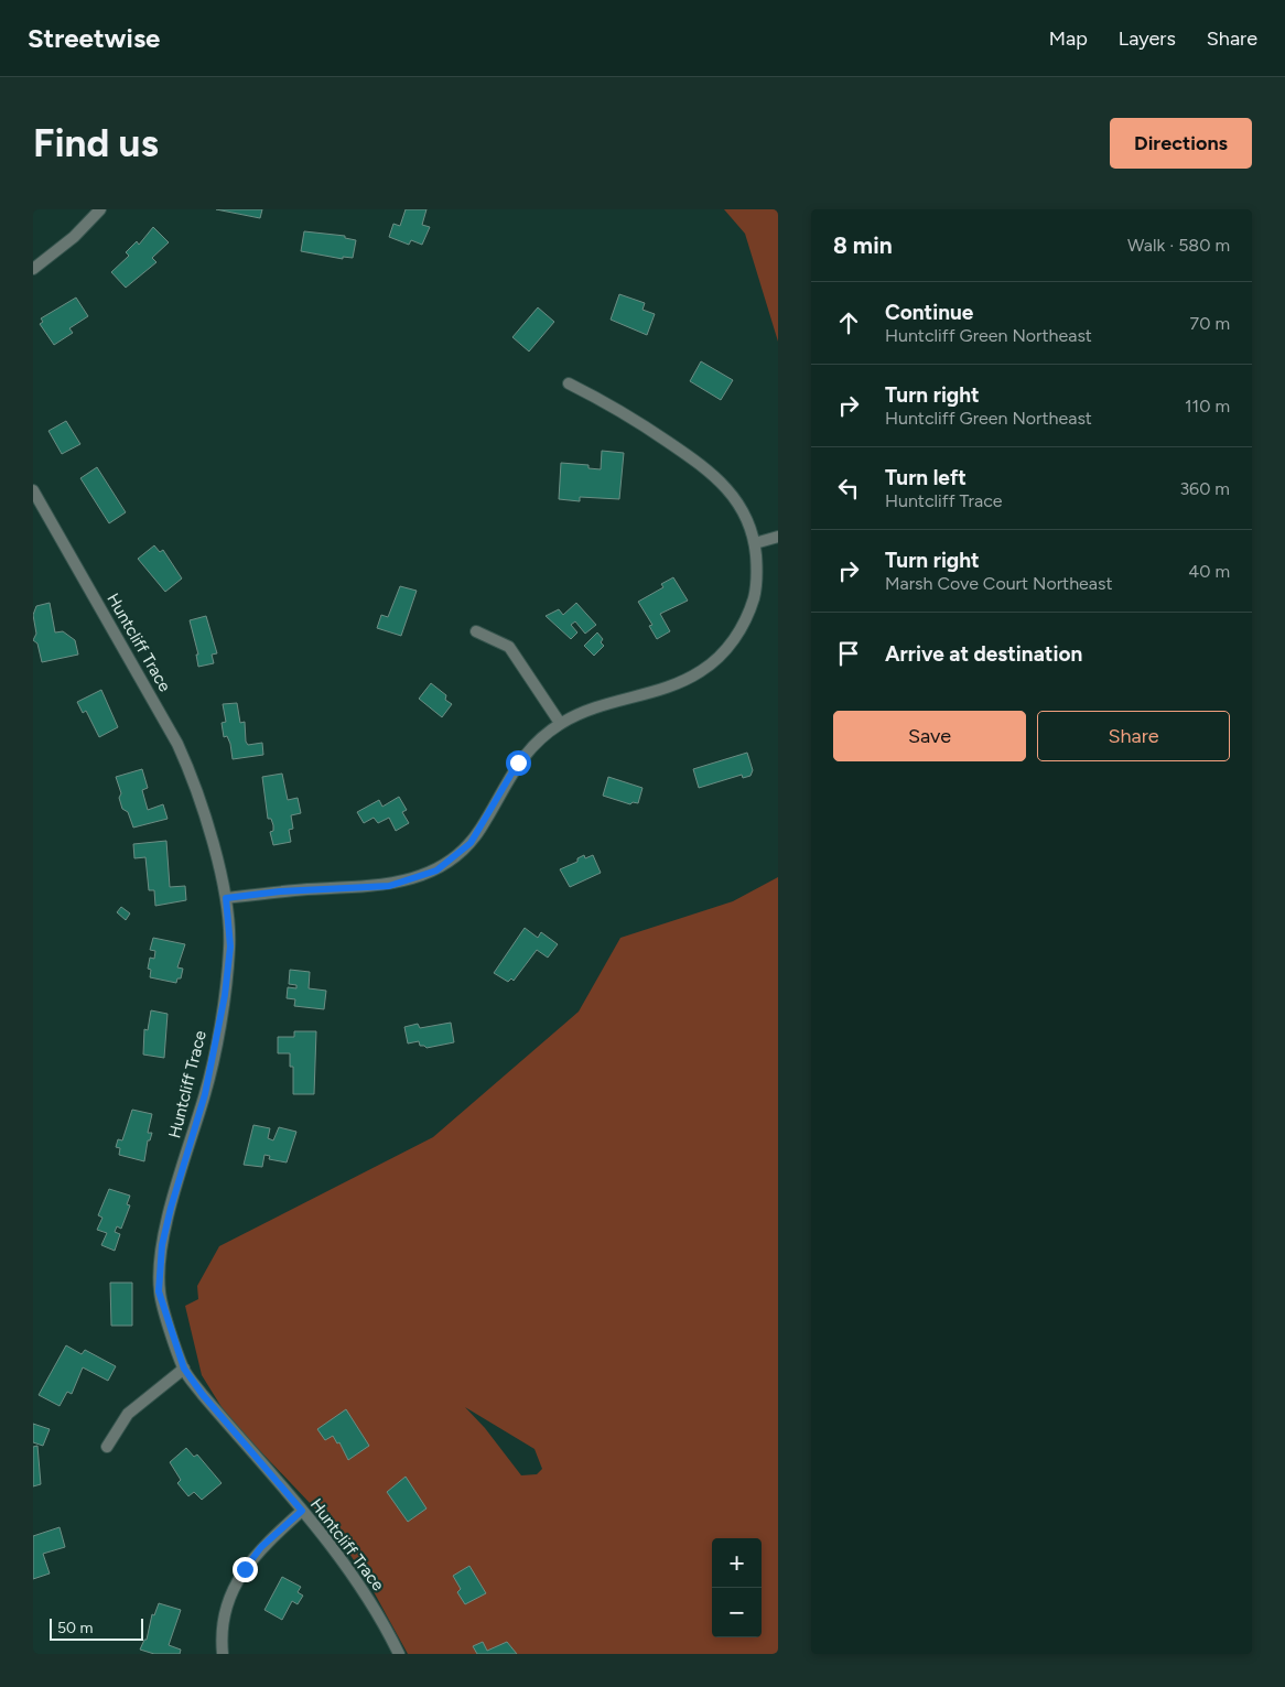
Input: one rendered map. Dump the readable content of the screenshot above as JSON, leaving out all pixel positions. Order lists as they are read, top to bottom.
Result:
{
  "streets": {
    "street": ["Huntcliff Trace"]
  },
  "scale_bar": "50 m",
  "page": {
    "header": "Streetwise",
    "nav": ["Map", "Layers", "Share"],
    "buttons": [
      "Directions",
      ["Save", "Share"]
    ],
    "title": "Find us",
    "heading": ["8 min", "Walk · 580 m"],
    "list": [
      ["Continue", "Huntcliff Green Northeast", "70 m"],
      ["Turn right", "Huntcliff Green Northeast", "110 m"],
      ["Turn left", "Huntcliff Trace", "360 m"],
      ["Turn right", "Marsh Cove Court Northeast", "40 m"],
      "Arrive at destination"
    ],
    "map_buttons": ["+", "−"],
    "scale": "50 m"
  }
}
